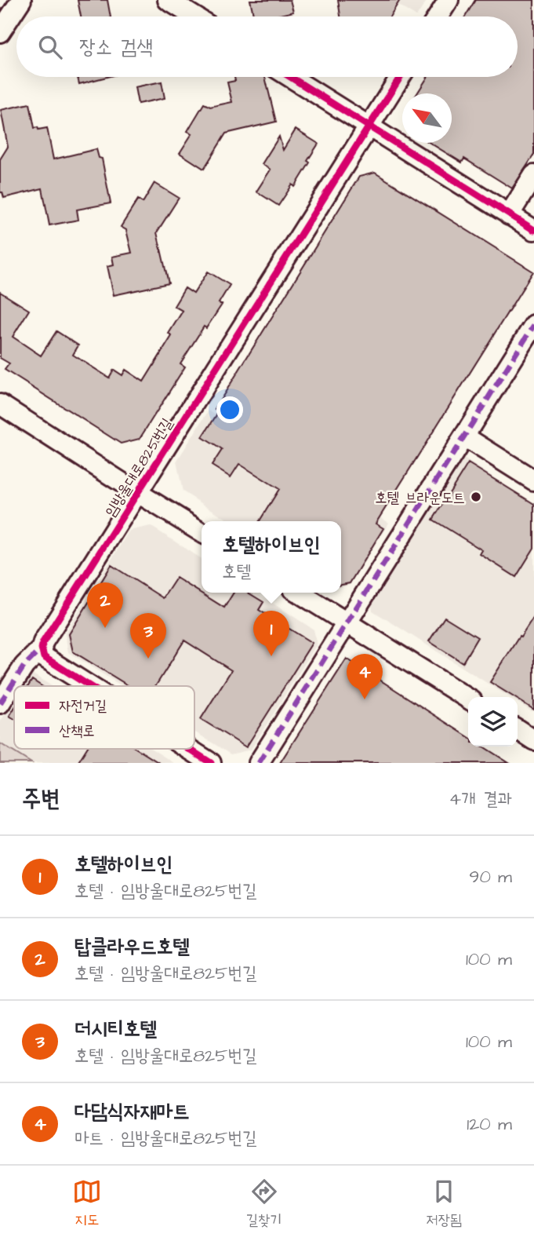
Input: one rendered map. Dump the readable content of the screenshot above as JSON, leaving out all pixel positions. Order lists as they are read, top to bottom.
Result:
{
  "streets": {
    "street": ["임방울대로825번길"]
  },
  "places": ["호텔 브라운도트"],
  "legend": ["자전거길", "산책로"],
  "north": "top left",
  "page": {
    "search": "장소 검색",
    "popup": ["호텔하이브인", "호텔"],
    "pins": [
      "2",
      "1",
      "3",
      "4"
    ],
    "heading": ["주변", "4개 결과"],
    "list": [
      {
        "mark": "1",
        "name": "호텔하이브인",
        "note": "호텔 · 임방울대로825번길",
        "value": "90 m"
      },
      {
        "mark": "2",
        "name": "탑클라우드호텔",
        "note": "호텔 · 임방울대로825번길",
        "value": "100 m"
      },
      {
        "mark": "3",
        "name": "더시티호텔",
        "note": "호텔 · 임방울대로825번길",
        "value": "100 m"
      },
      {
        "mark": "4",
        "name": "다담식자재마트",
        "note": "마트 · 임방울대로825번길",
        "value": "120 m"
      }
    ],
    "nav": ["지도", "길찾기", "저장됨"]
  }
}
